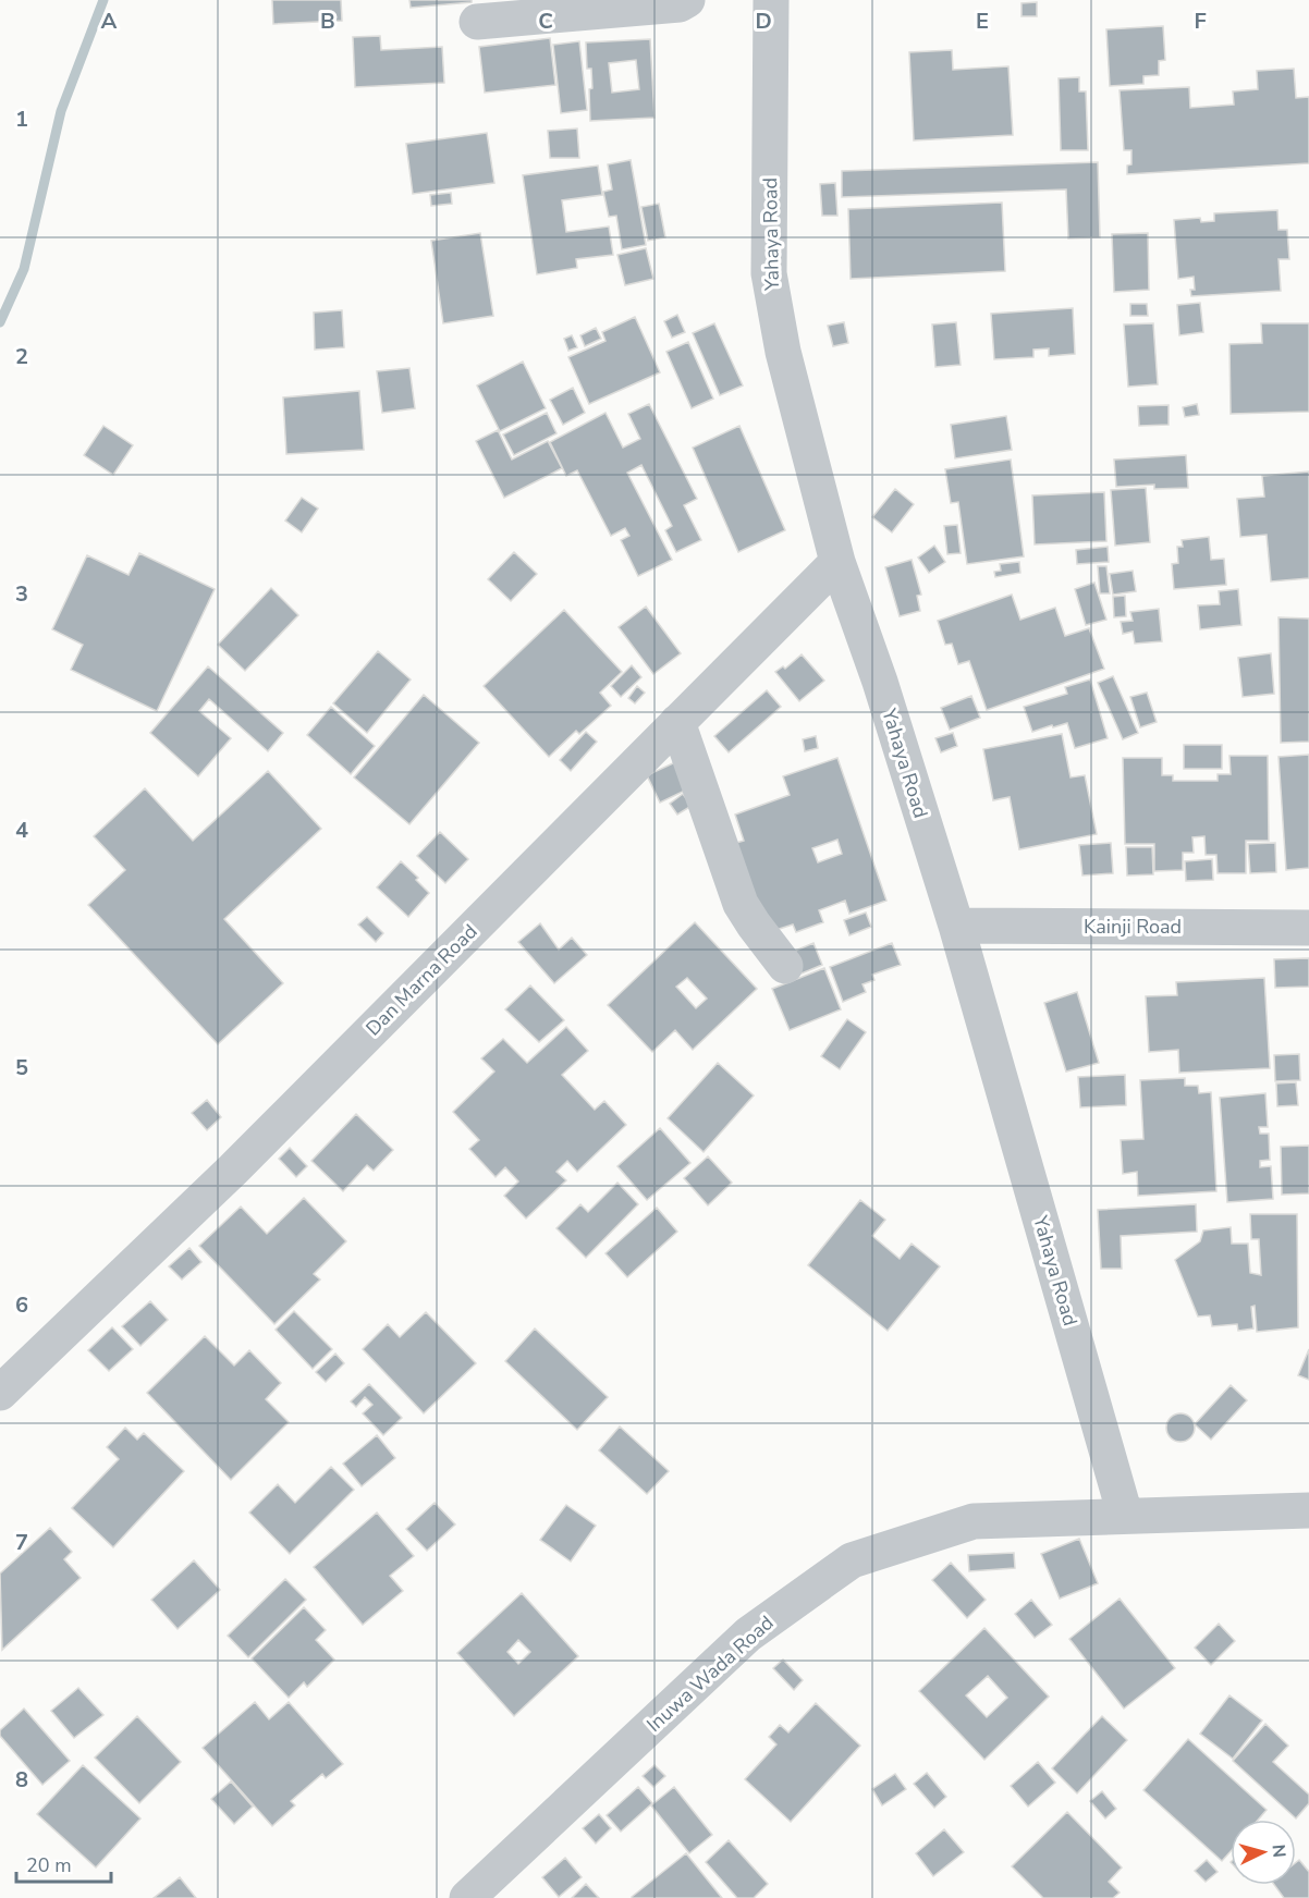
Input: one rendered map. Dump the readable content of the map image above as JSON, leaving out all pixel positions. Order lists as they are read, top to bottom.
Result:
{
  "streets": {
    "street": [
      "Yahaya Road",
      "Kainji Road",
      "Dan Marna Road",
      "Inuwa Wada Road"
    ]
  },
  "crossings": [
    ["Yahaya Road", "Kainji Road"],
    ["Yahaya Road", "Dan Marna Road"],
    ["Yahaya Road", "Inuwa Wada Road"]
  ],
  "scale_bar": "20 m",
  "north": "right",
  "grid": {
    "columns": [
      "A",
      "B",
      "C",
      "D",
      "E",
      "F"
    ],
    "rows": [
      "1",
      "2",
      "3",
      "4",
      "5",
      "6",
      "7",
      "8"
    ]
  }
}
